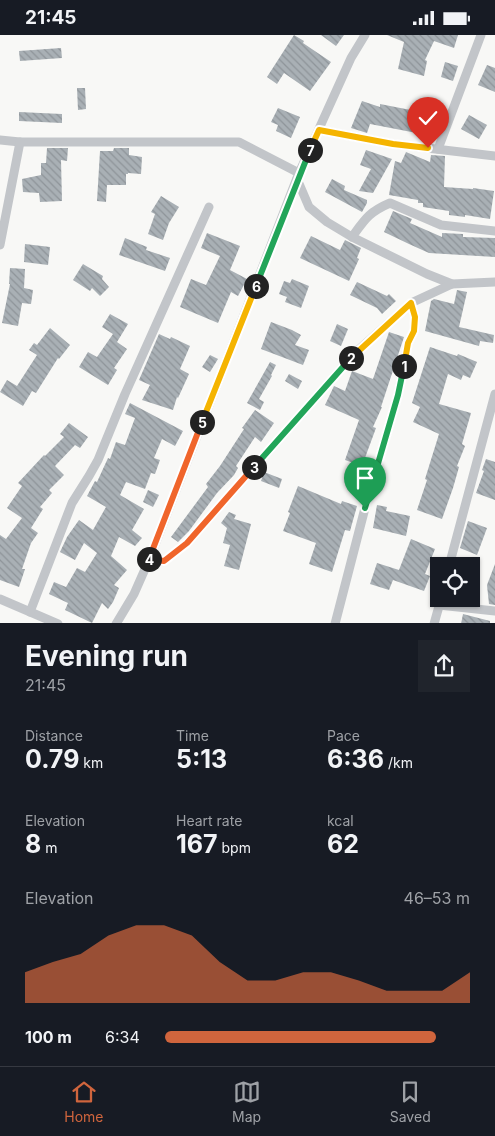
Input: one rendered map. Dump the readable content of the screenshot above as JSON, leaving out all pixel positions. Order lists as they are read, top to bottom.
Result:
{
  "page": {
    "status": "21:45",
    "pins": [
      "7",
      "6",
      "2",
      "1",
      "5",
      "3",
      "4"
    ],
    "heading": ["Evening run", "21:45"],
    "stats": [
      ["Distance", "0.79 km"],
      ["Time", "5:13"],
      ["Pace", "6:36 /km"],
      ["Elevation", "8 m"],
      ["Heart rate", "167 bpm"],
      ["kcal", "62"]
    ],
    "chart": ["Elevation", "46–53 m"],
    "list": [
      {
        "name": "100 m",
        "note": "6:34"
      }
    ],
    "tabs": ["Home", "Map", "Saved"]
  }
}
